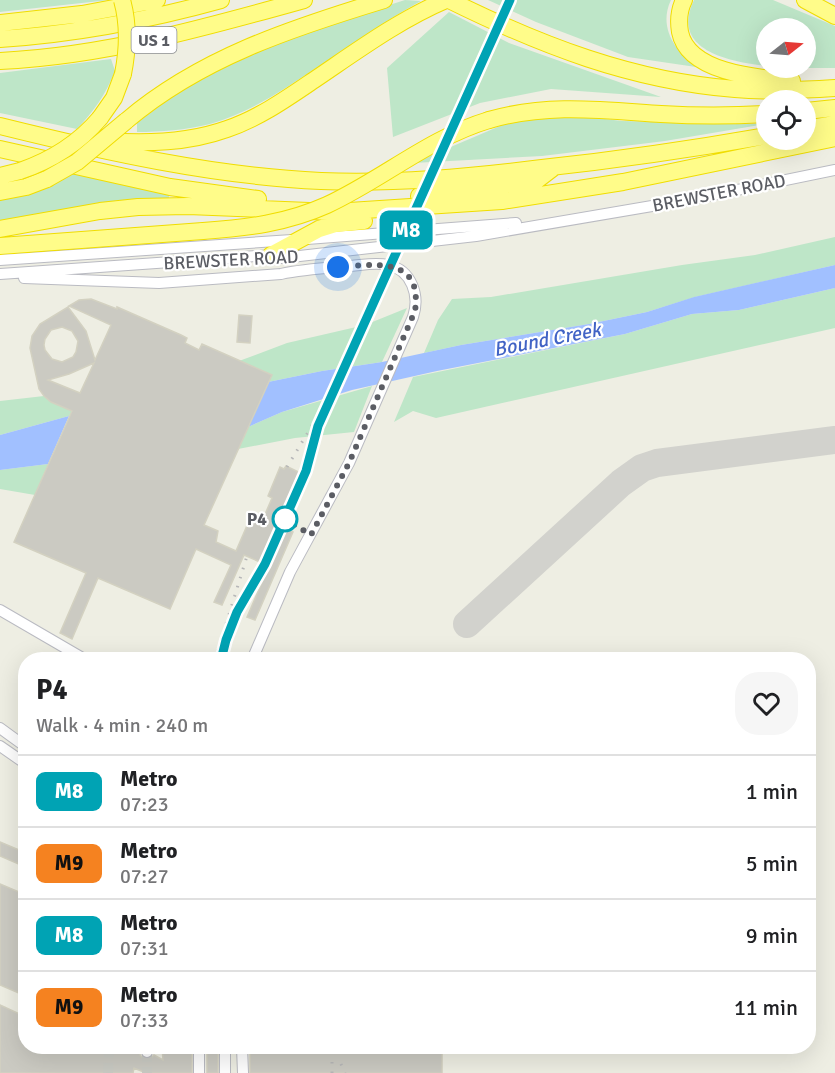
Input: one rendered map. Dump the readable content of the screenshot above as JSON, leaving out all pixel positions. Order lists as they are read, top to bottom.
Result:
{
  "streets": {
    "highway": ["US 1"],
    "street": ["BREWSTER ROAD"]
  },
  "water": ["Bound Creek"],
  "places": ["P4"],
  "lines": ["metro line M8"],
  "north": "right",
  "page": {
    "on_map": "M8",
    "heading": ["P4", "Walk · 4 min · 240 m"],
    "list": [
      {
        "mark": "M8",
        "name": "Metro",
        "note": "07:23",
        "value": "1 min"
      },
      {
        "mark": "M9",
        "name": "Metro",
        "note": "07:27",
        "value": "5 min"
      },
      {
        "mark": "M8",
        "name": "Metro",
        "note": "07:31",
        "value": "9 min"
      },
      {
        "mark": "M9",
        "name": "Metro",
        "note": "07:33",
        "value": "11 min"
      }
    ]
  }
}
